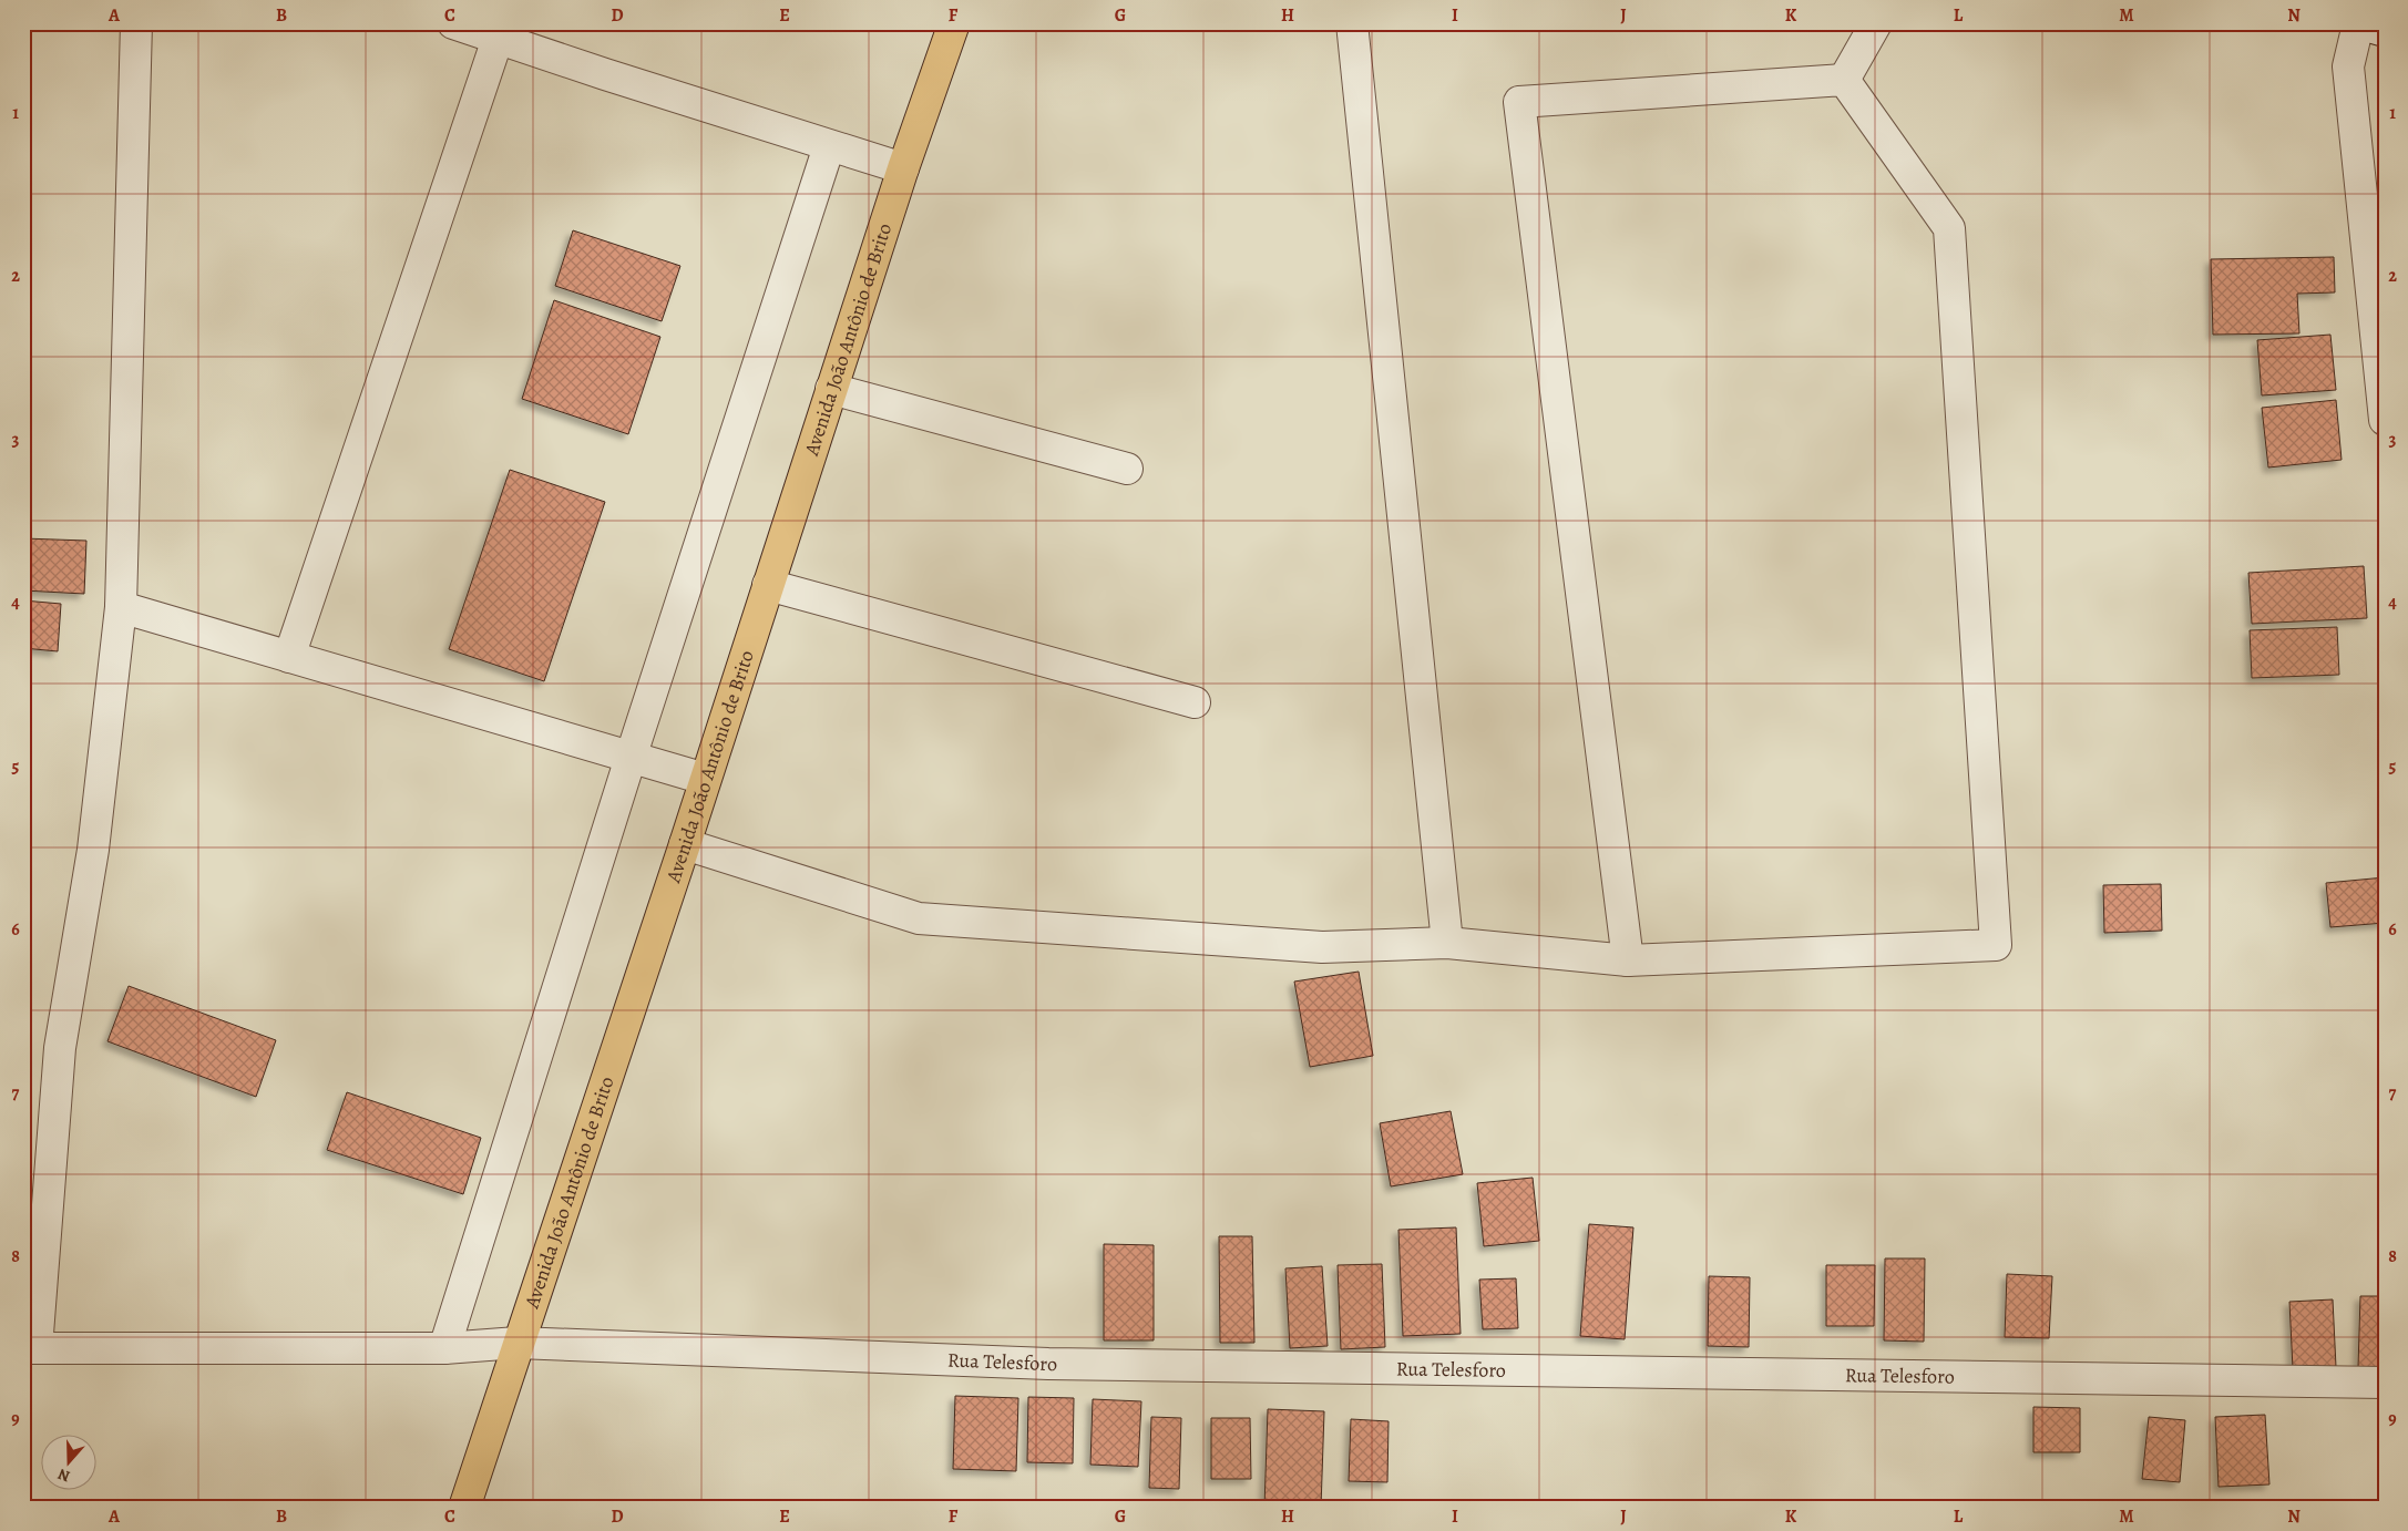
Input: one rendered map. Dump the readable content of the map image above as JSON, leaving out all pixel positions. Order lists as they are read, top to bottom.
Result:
{
  "streets": {
    "main road": ["Avenida João Antônio de Brito"],
    "street": ["Rua Telesforo"]
  },
  "crossings": [
    ["Avenida João Antônio de Brito", "Rua Telesforo"]
  ],
  "north": "bottom",
  "grid": {
    "columns": [
      "A",
      "B",
      "C",
      "D",
      "E",
      "F",
      "G",
      "H",
      "I",
      "J",
      "K",
      "L",
      "M",
      "N"
    ],
    "rows": [
      "1",
      "2",
      "3",
      "4",
      "5",
      "6",
      "7",
      "8",
      "9"
    ]
  }
}
